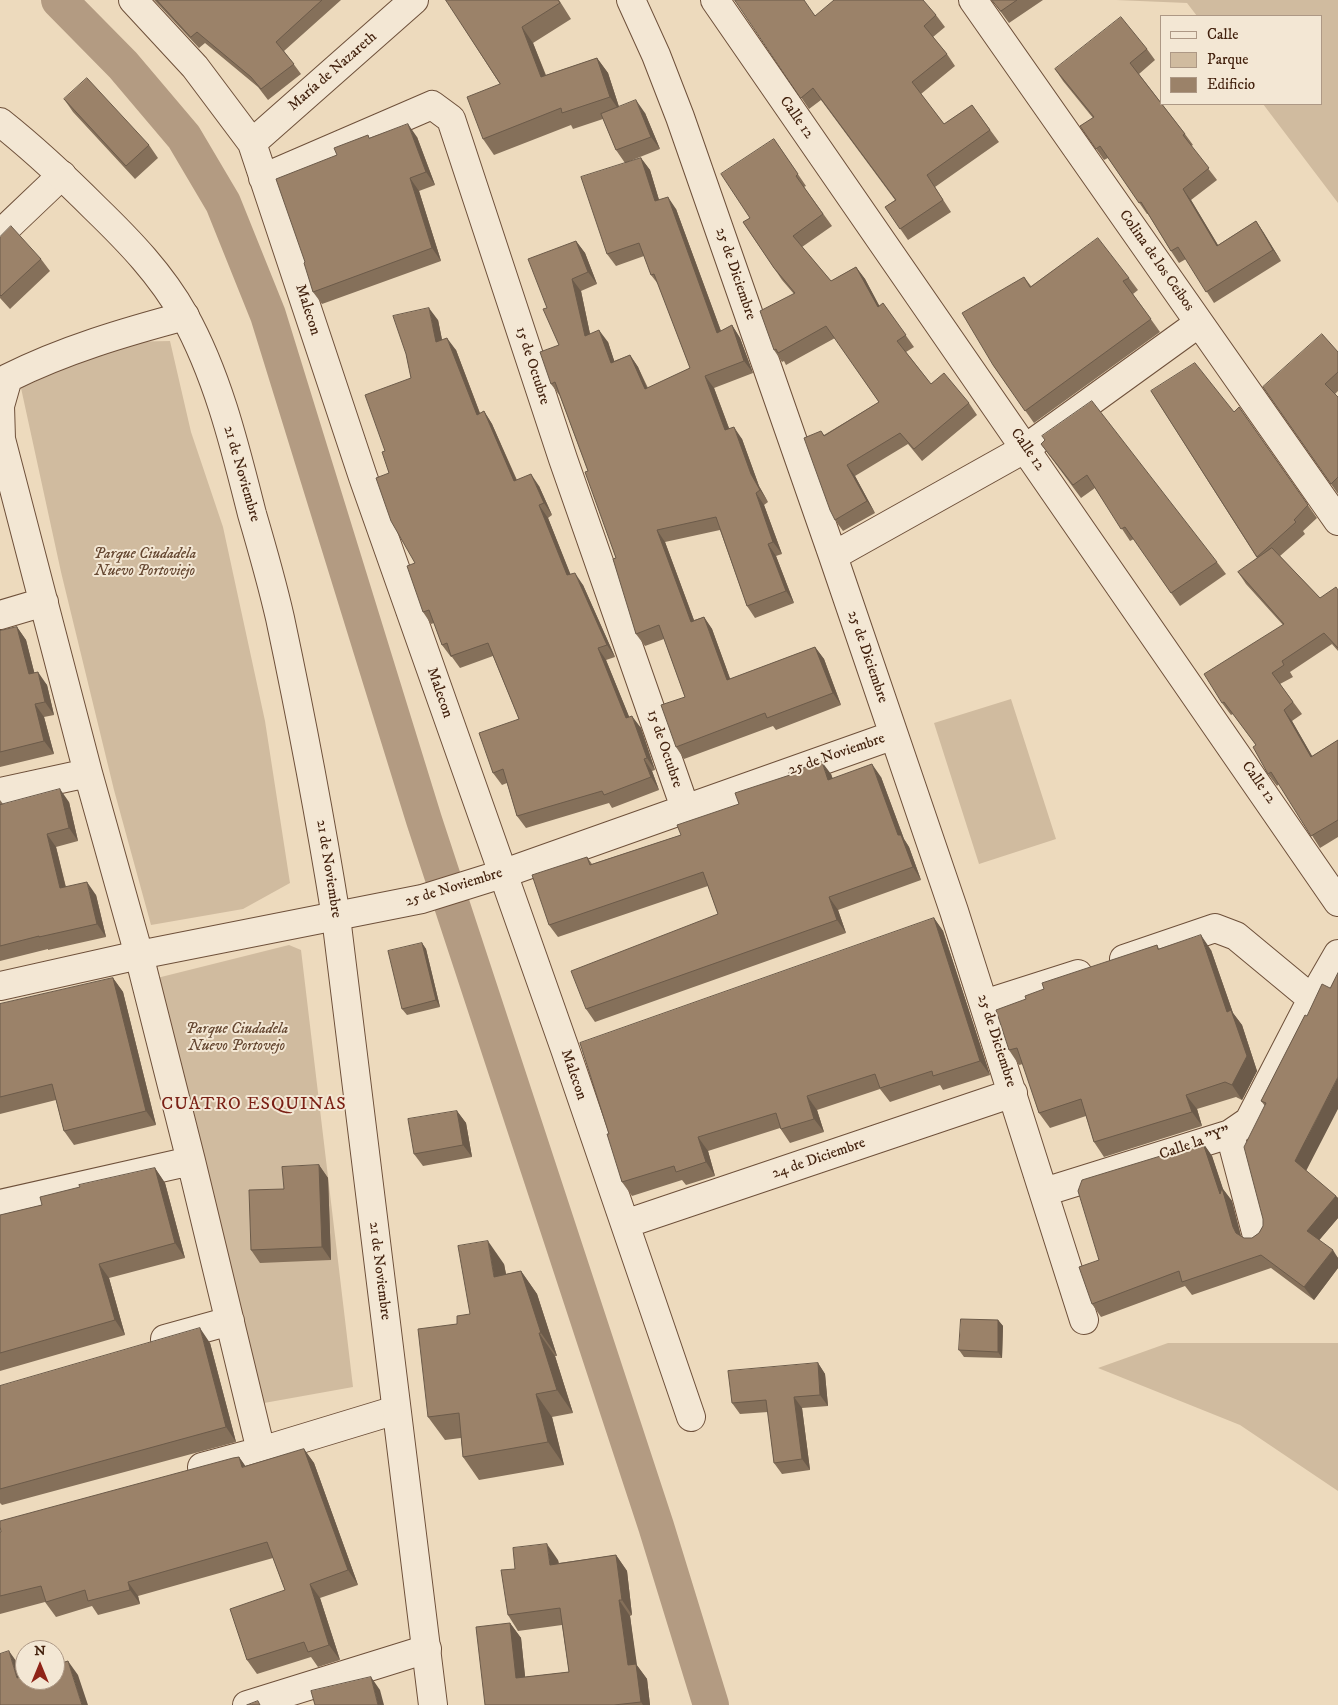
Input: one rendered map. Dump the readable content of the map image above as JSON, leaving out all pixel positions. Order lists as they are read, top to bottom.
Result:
{
  "streets": {
    "street": [
      "María de Nazareth",
      "Calle 12",
      "Colina de los Ceibos",
      "25 de Diciembre",
      "Malecon",
      "15 de Octubre",
      "21 de Noviembre",
      "25 de Noviembre",
      "Calle la \"Y\"",
      "24 de Diciembre"
    ]
  },
  "crossings": [
    ["María de Nazareth", "Malecon"],
    ["25 de Diciembre", "25 de Noviembre"],
    ["25 de Diciembre", "Calle la \"Y\""],
    ["25 de Diciembre", "24 de Diciembre"],
    ["Malecon", "15 de Octubre"],
    ["Malecon", "25 de Noviembre"],
    ["Malecon", "24 de Diciembre"],
    ["15 de Octubre", "25 de Noviembre"],
    ["21 de Noviembre", "25 de Noviembre"]
  ],
  "districts": ["CUATRO ESQUINAS"],
  "parks": ["Parque Ciudadela Nuevo Portoviejo", "Parque Ciudadela Nuevo Portovejo"],
  "legend": ["Calle", "Parque", "Edificio"],
  "north": "top"
}
